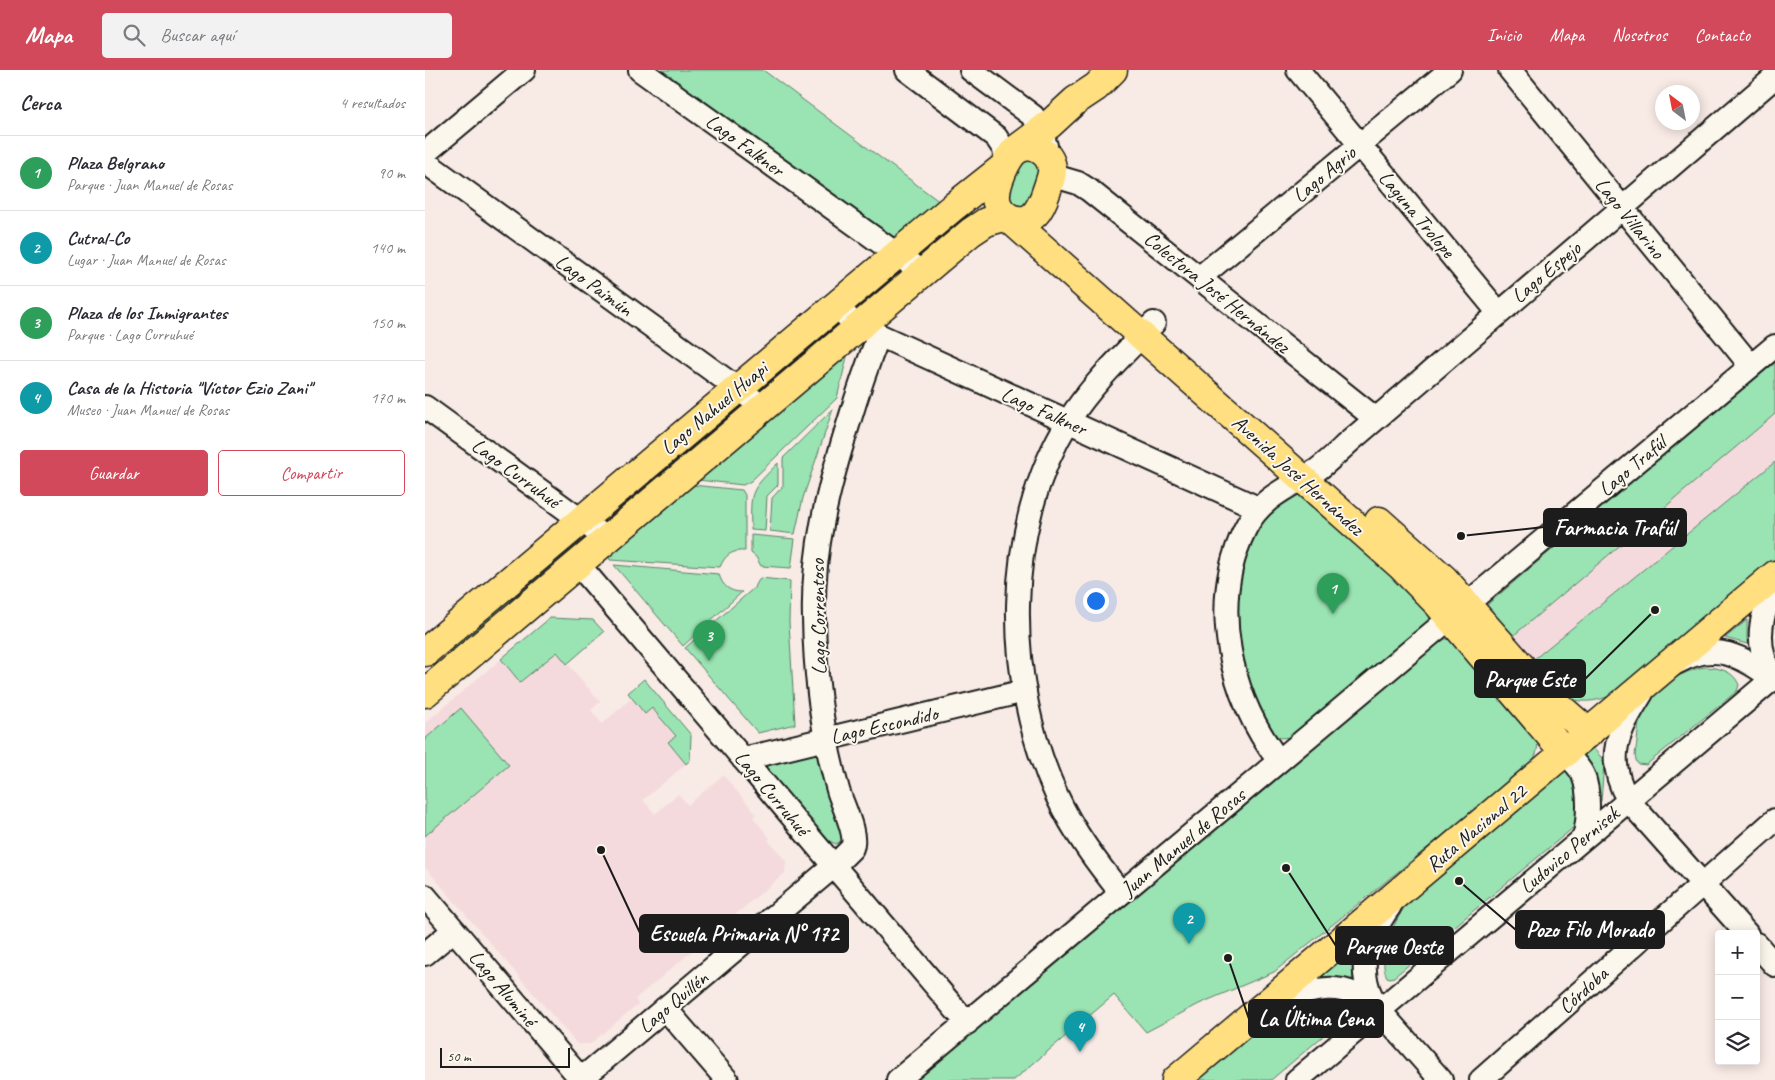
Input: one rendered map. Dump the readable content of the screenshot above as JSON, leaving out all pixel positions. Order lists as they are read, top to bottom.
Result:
{
  "streets": {
    "main road": ["Lago Nahuel Huapi", "Avenida José Hernández", "Ruta Nacional 22"],
    "street": [
      "Lago Falkner",
      "Lago Agrio",
      "Laguna Trolope",
      "Lago Villarino",
      "Lago Espejo",
      "Lago Paimún",
      "Colectora José Hernández",
      "Lago Trafúl",
      "Lago Curruhué",
      "Lago Correntoso",
      "Lago Escondido",
      "Juan Manuel de Rosas",
      "Ludovico Pernisek",
      "Lago Aluminé",
      "Córdoba",
      "Lago Quillén"
    ]
  },
  "crossings": [
    ["Lago Falkner", "Lago Espejo"],
    ["Lago Falkner", "Lago Nahuel Huapi"],
    ["Lago Falkner", "Lago Correntoso"],
    ["Lago Agrio", "Laguna Trolope"],
    ["Lago Agrio", "Colectora José Hernández"],
    ["Laguna Trolope", "Lago Espejo"],
    ["Lago Villarino", "Lago Espejo"],
    ["Lago Villarino", "Lago Trafúl"],
    ["Lago Espejo", "Colectora José Hernández"],
    ["Lago Espejo", "Avenida José Hernández"],
    ["Lago Espejo", "Juan Manuel de Rosas"],
    ["Lago Paimún", "Lago Nahuel Huapi"],
    ["Colectora José Hernández", "Lago Nahuel Huapi"],
    ["Colectora José Hernández", "Avenida José Hernández"],
    ["Lago Nahuel Huapi", "Lago Curruhué"],
    ["Lago Nahuel Huapi", "Avenida José Hernández"],
    ["Lago Nahuel Huapi", "Lago Correntoso"],
    ["Lago Trafúl", "Avenida José Hernández"],
    ["Lago Trafúl", "Juan Manuel de Rosas"],
    ["Lago Curruhué", "Lago Correntoso"],
    ["Lago Curruhué", "Lago Escondido"],
    ["Lago Curruhué", "Juan Manuel de Rosas"],
    ["Lago Curruhué", "Lago Quillén"],
    ["Avenida José Hernández", "Ruta Nacional 22"],
    ["Avenida José Hernández", "Juan Manuel de Rosas"],
    ["Lago Correntoso", "Lago Escondido"],
    ["Lago Correntoso", "Lago Quillén"],
    ["Lago Aluminé", "Lago Quillén"]
  ],
  "places": [
    "Farmacia Trafúl",
    "Parque Este",
    "Escuela Primaria N° 172",
    "Parque Oeste",
    "Pozo Filo Morado",
    "La Última Cena"
  ],
  "scale_bar": "50 m",
  "north": "top left",
  "page": {
    "header": "Mapa",
    "search": "Buscar aquí",
    "nav": [
      "Inicio",
      "Mapa",
      "Nosotros",
      "Contacto"
    ],
    "heading": ["Cerca", "4 resultados"],
    "list": [
      {
        "mark": "1",
        "name": "Plaza Belgrano",
        "note": "Parque · Juan Manuel de Rosas",
        "value": "90 m"
      },
      {
        "mark": "2",
        "name": "Cutral-Co",
        "note": "Lugar · Juan Manuel de Rosas",
        "value": "140 m"
      },
      {
        "mark": "3",
        "name": "Plaza de los Inmigrantes",
        "note": "Parque · Lago Curruhué",
        "value": "150 m"
      },
      {
        "mark": "4",
        "name": "Casa de la Historia \"Víctor Ezio Zani\"",
        "note": "Museo · Juan Manuel de Rosas",
        "value": "170 m"
      }
    ],
    "buttons": ["Guardar", "Compartir"],
    "pins": [
      "1",
      "3",
      "2",
      "4"
    ],
    "map_buttons": ["+", "−"],
    "scale": "50 m"
  }
}
